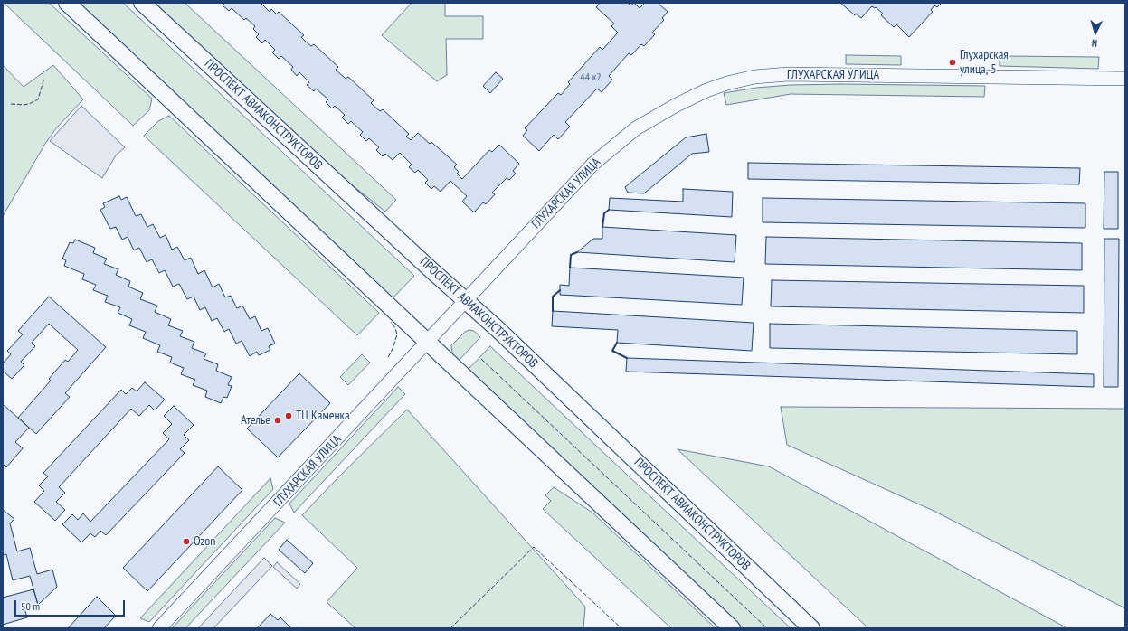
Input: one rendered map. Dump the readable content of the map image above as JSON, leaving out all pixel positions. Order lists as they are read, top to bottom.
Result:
{
  "streets": {
    "street": ["ГЛУХАРСКАЯ УЛИЦА", "ПРОСПЕКТ АВИАКОНСТРУКТОРОВ"]
  },
  "crossings": [
    ["ГЛУХАРСКАЯ УЛИЦА", "ПРОСПЕКТ АВИАКОНСТРУКТОРОВ"]
  ],
  "places": [
    "Глухарская улица, 5",
    "ТЦ Каменка",
    "Ателье",
    "Ozon"
  ],
  "house_numbers": ["44 к2"],
  "scale_bar": "50 m",
  "north": "bottom"
}
